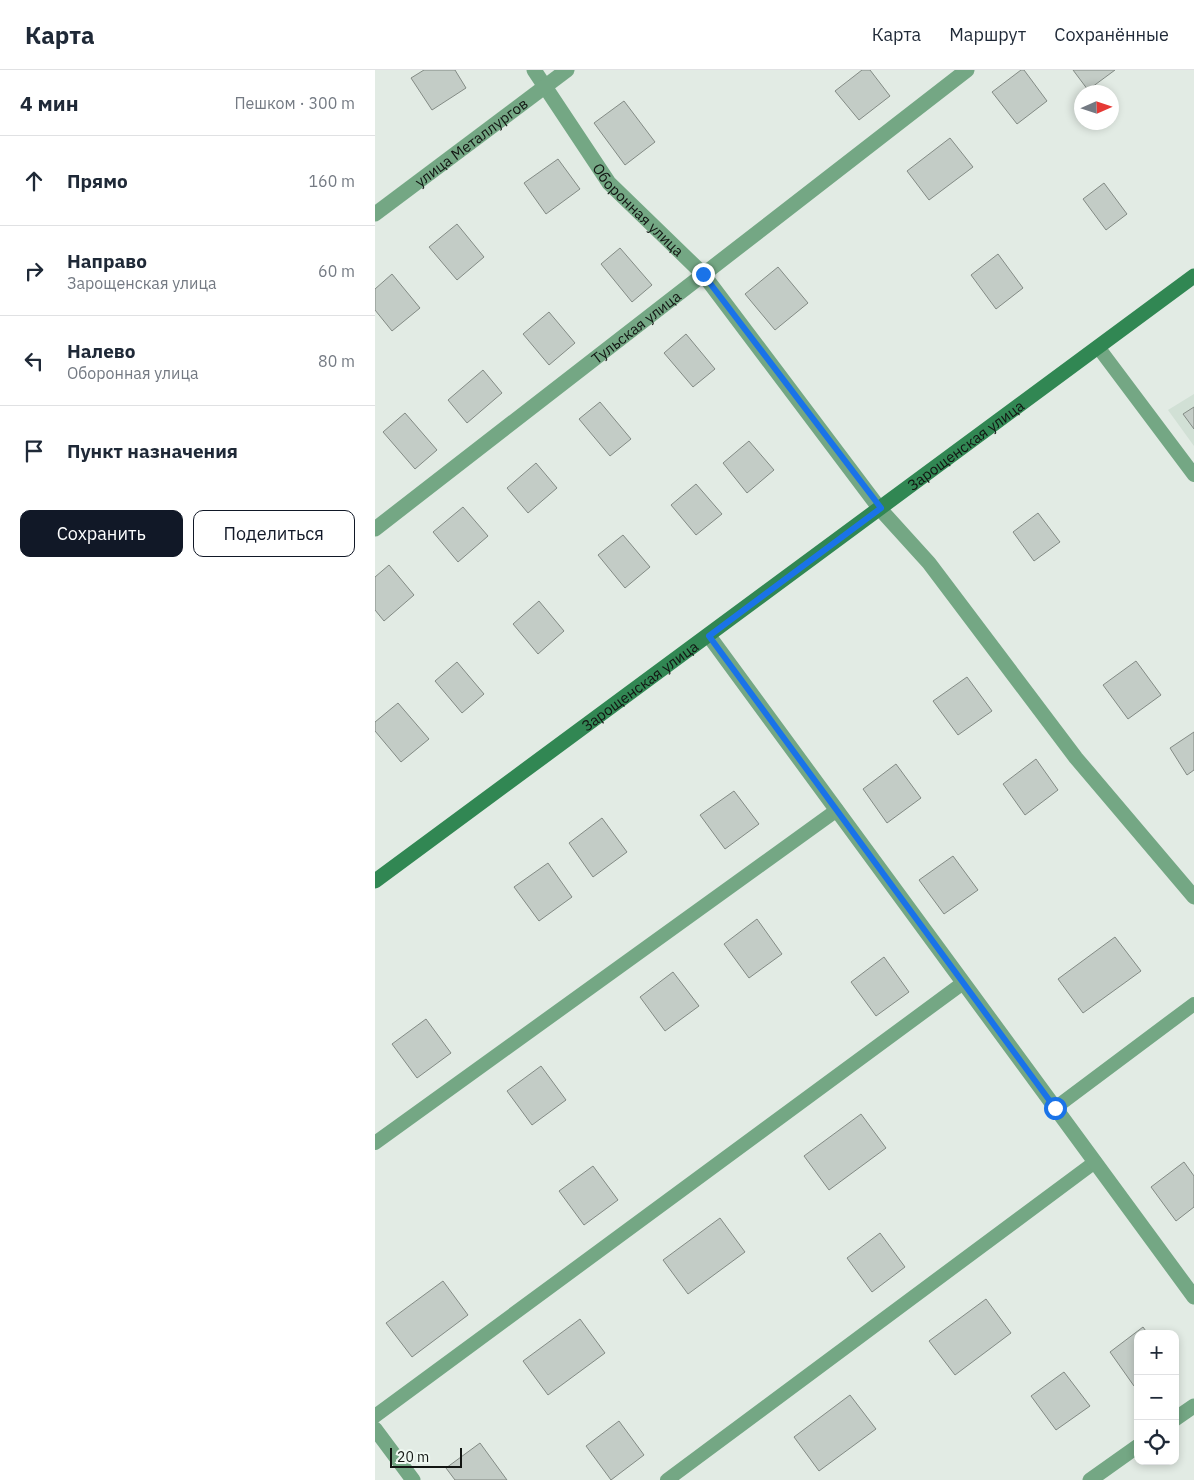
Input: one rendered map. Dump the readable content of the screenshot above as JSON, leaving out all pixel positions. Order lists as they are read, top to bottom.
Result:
{
  "streets": {
    "street": [
      "улица Металлургов",
      "Оборонная улица",
      "Тульская улица",
      "Зарощенская улица"
    ]
  },
  "crossings": [
    ["улица Металлургов", "Оборонная улица"],
    ["Оборонная улица", "Тульская улица"],
    ["Оборонная улица", "Зарощенская улица"]
  ],
  "scale_bar": "20 m",
  "north": "right",
  "page": {
    "header": "Карта",
    "nav": ["Карта", "Маршрут", "Сохранённые"],
    "heading": ["4 мин", "Пешком · 300 m"],
    "list": [
      ["Прямо", "160 m"],
      ["Направо", "Зарощенская улица", "60 m"],
      ["Налево", "Оборонная улица", "80 m"],
      "Пункт назначения"
    ],
    "buttons": ["Сохранить", "Поделиться"],
    "map_buttons": ["+", "−"],
    "scale": "20 m"
  }
}
